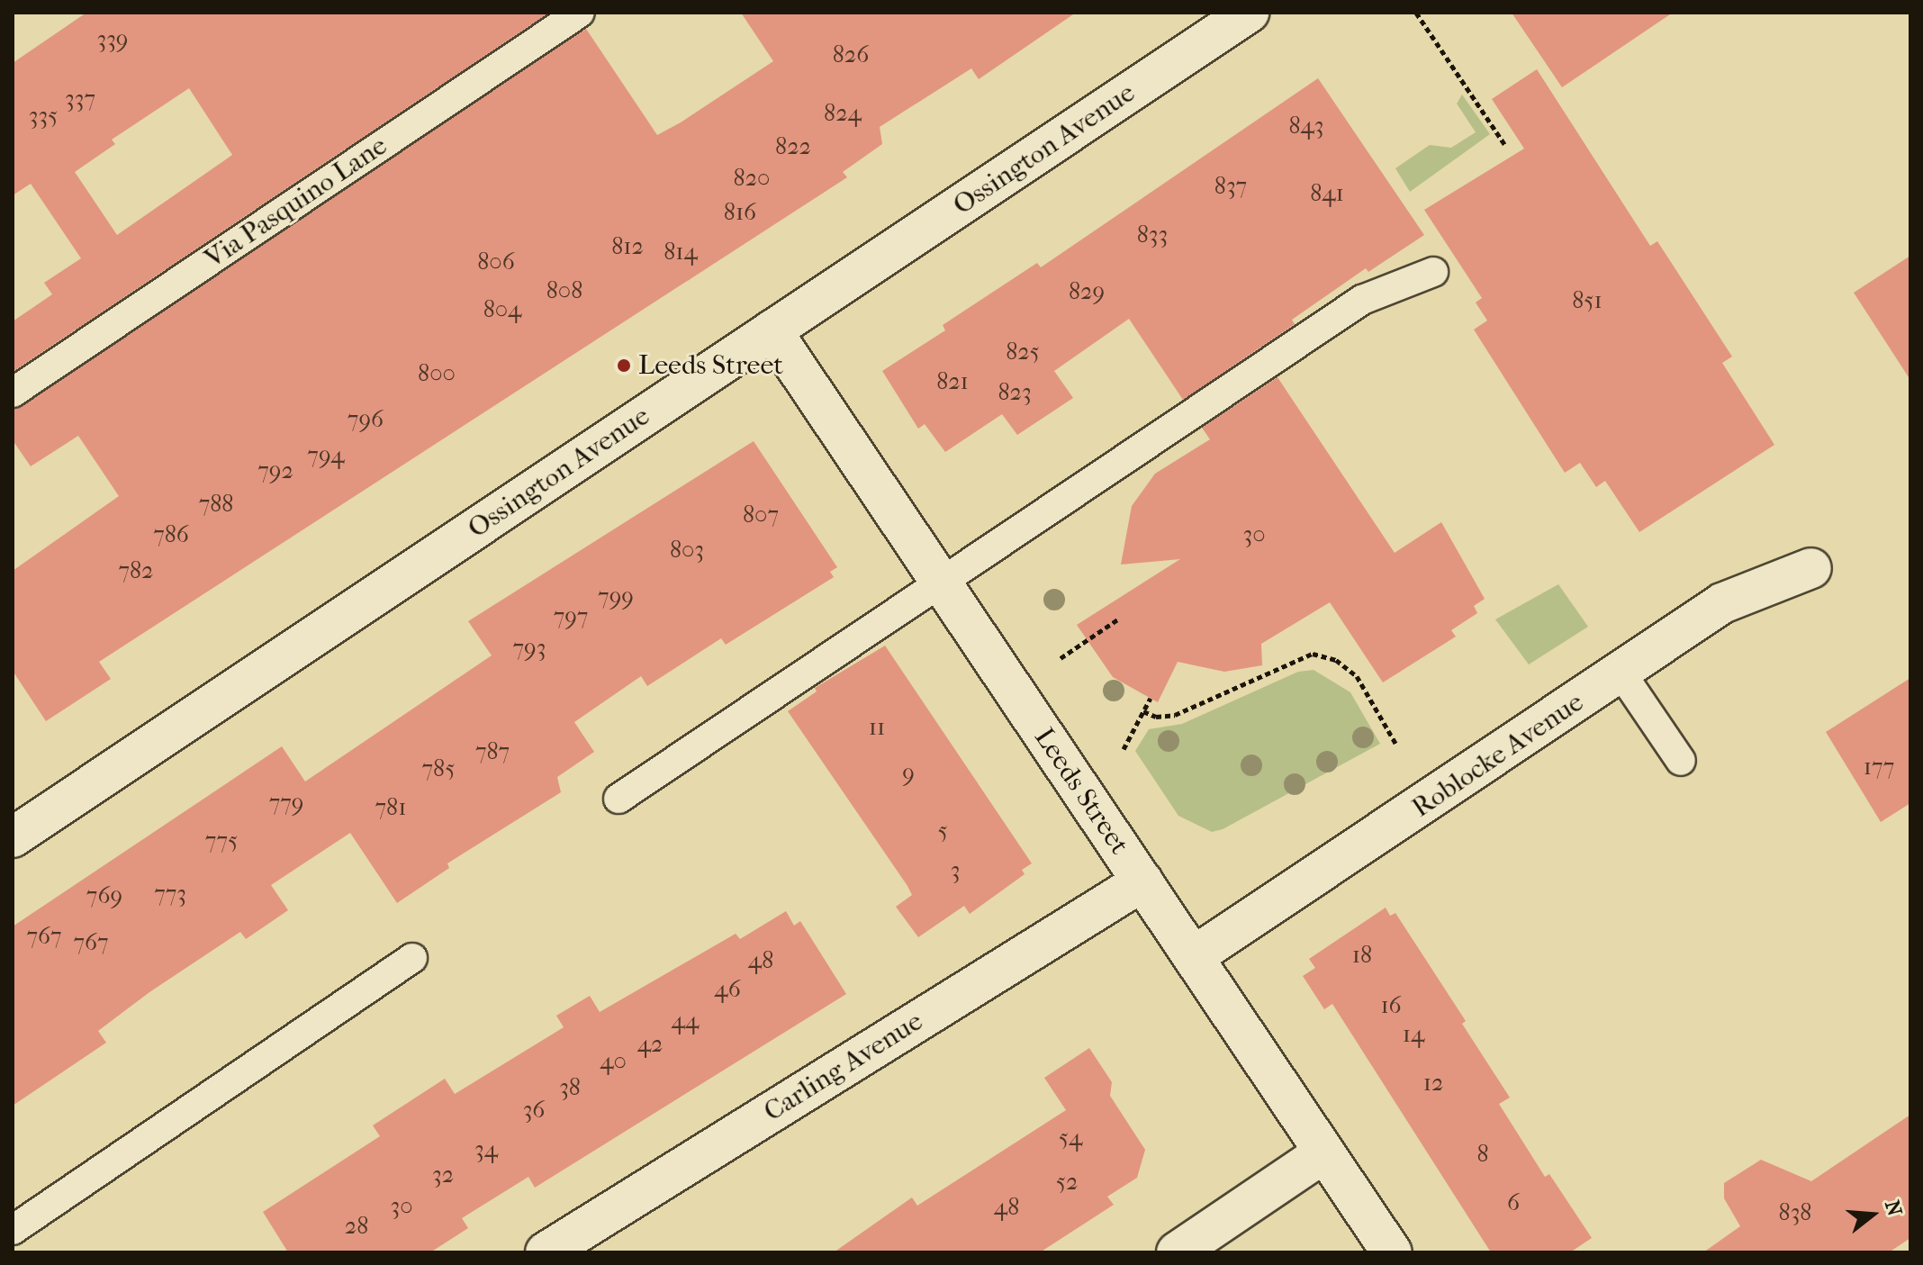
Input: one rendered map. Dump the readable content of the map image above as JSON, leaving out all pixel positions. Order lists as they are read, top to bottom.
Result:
{
  "streets": {
    "street": [
      "Ossington Avenue",
      "Roblocke Avenue",
      "Leeds Street",
      "Carling Avenue"
    ],
    "lane": ["Via Pasquino Lane"]
  },
  "crossings": [
    ["Ossington Avenue", "Leeds Street"],
    ["Roblocke Avenue", "Leeds Street"],
    ["Leeds Street", "Carling Avenue"]
  ],
  "places": ["Leeds Street"],
  "house_numbers": [
    "339",
    "826",
    "337",
    "824",
    "335",
    "843",
    "822",
    "820",
    "837",
    "841",
    "816",
    "833",
    "812",
    "814",
    "806",
    "808",
    "829",
    "851",
    "804",
    "825",
    "800",
    "821",
    "823",
    "796",
    "794",
    "792",
    "788",
    "807",
    "786",
    "30",
    "803",
    "782",
    "799",
    "797",
    "793",
    "11",
    "787",
    "177",
    "785",
    "9",
    "779",
    "781",
    "5",
    "775",
    "3",
    "773",
    "769",
    "767",
    "767",
    "18",
    "48",
    "46",
    "16",
    "44",
    "14",
    "42",
    "40",
    "12",
    "38",
    "36",
    "54",
    "34",
    "8",
    "32",
    "52",
    "6",
    "30",
    "48",
    "838",
    "28"
  ],
  "north": "right"
}
